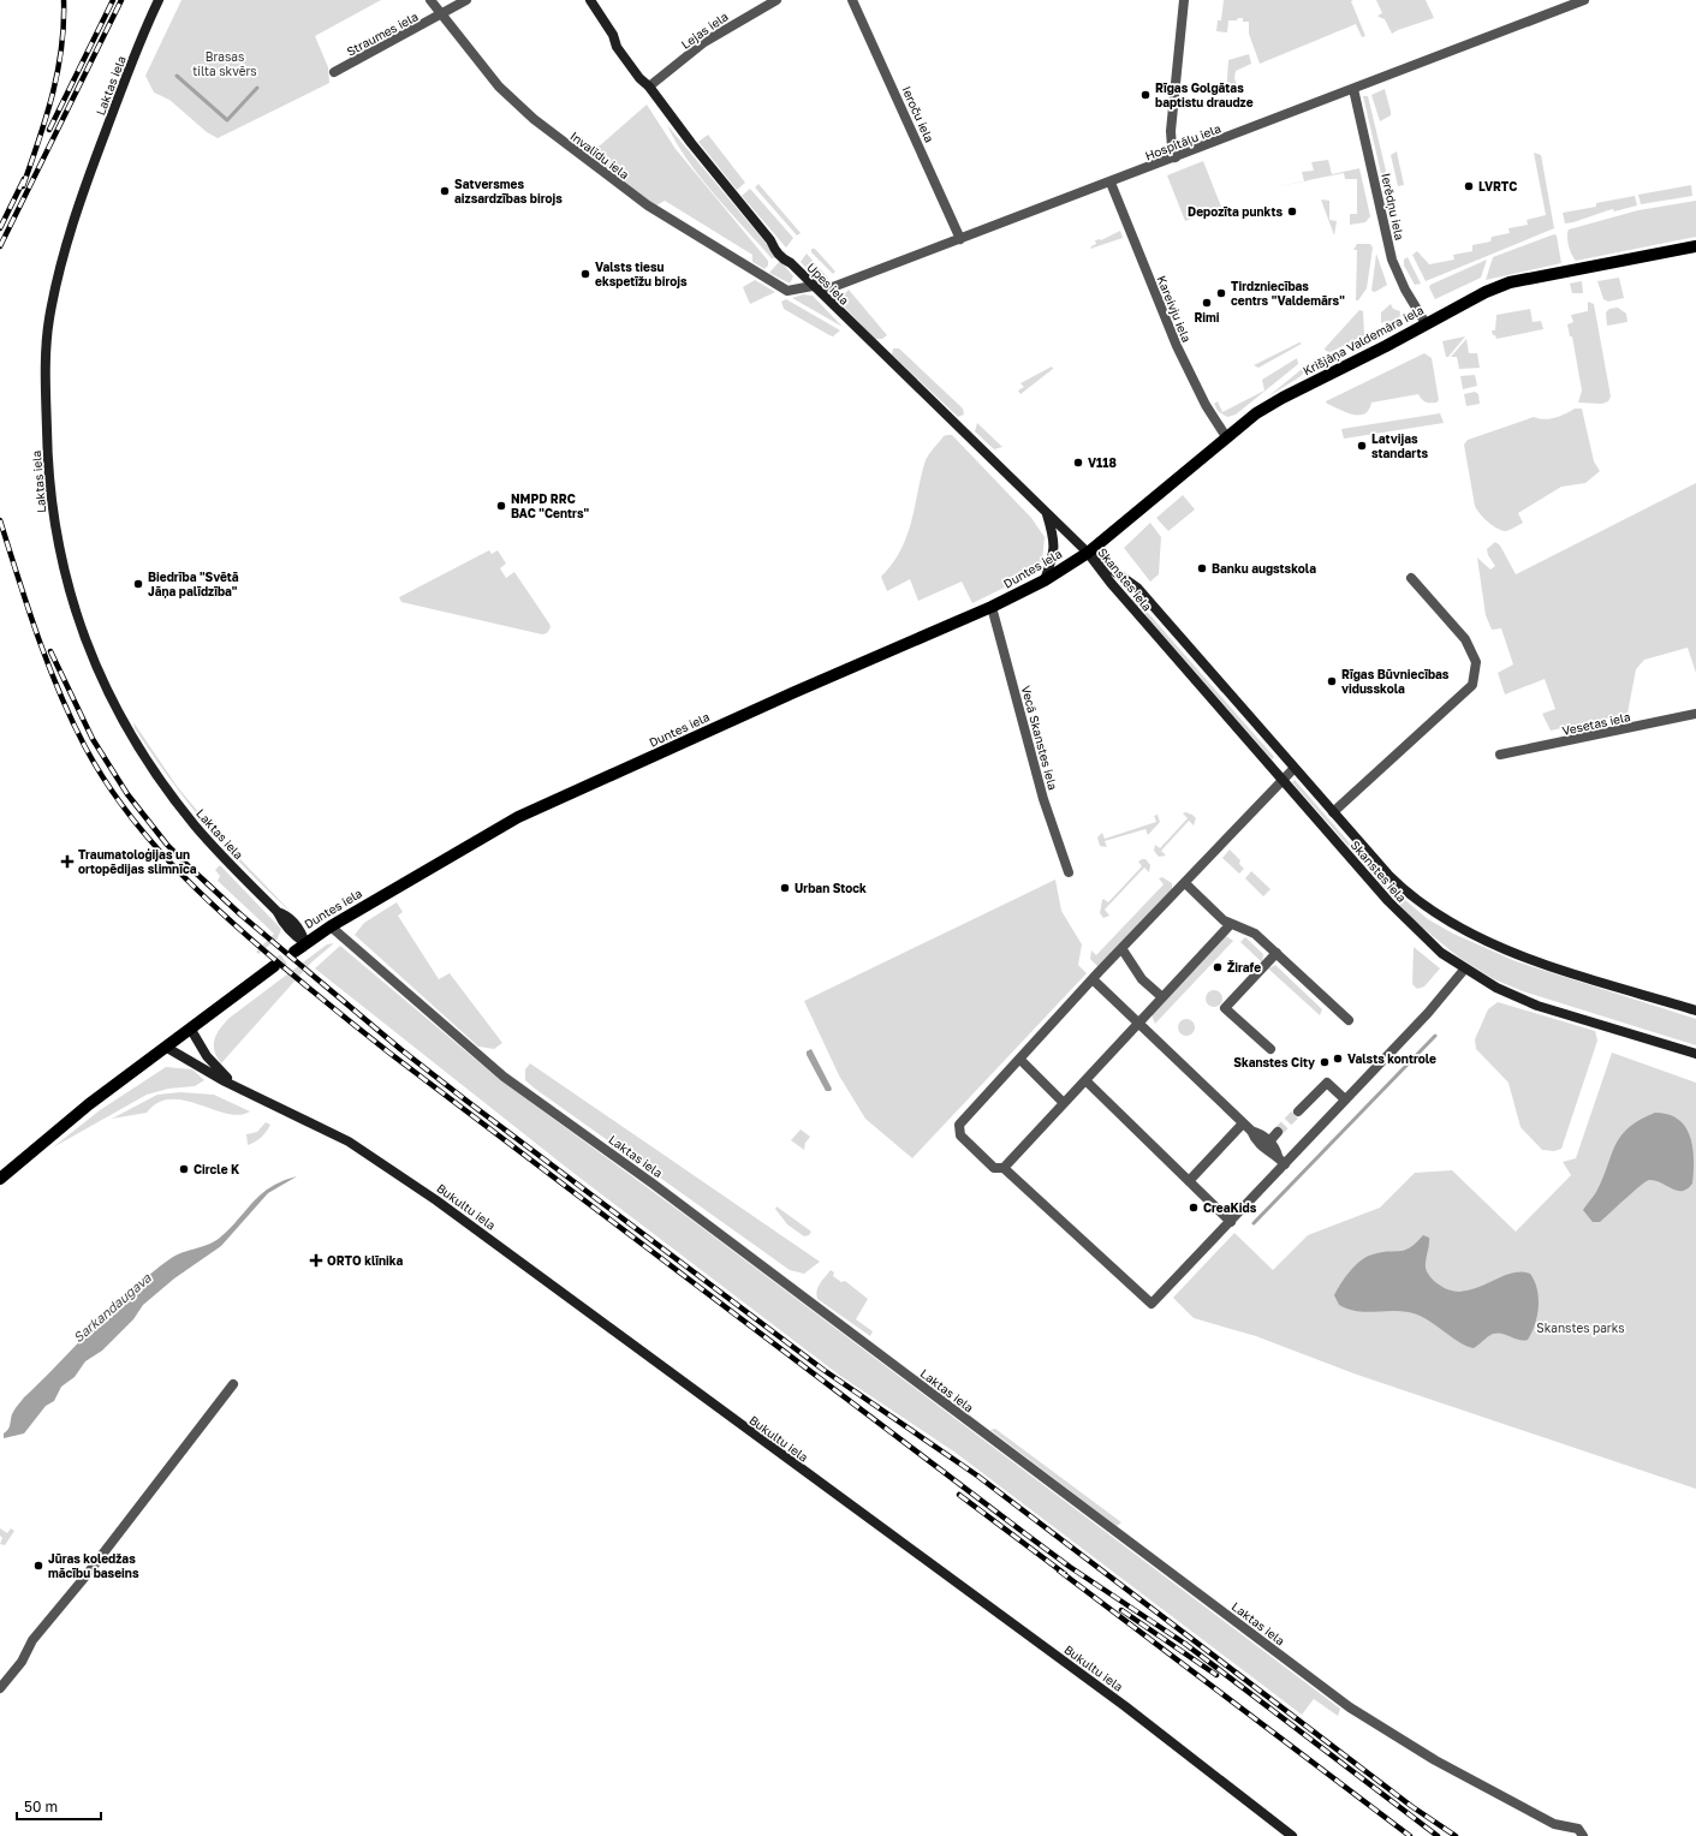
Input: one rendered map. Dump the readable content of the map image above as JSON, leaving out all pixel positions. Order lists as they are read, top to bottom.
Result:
{
  "streets": {
    "main road": ["Krišjāņa Valdemāra iela", "Duntes iela"],
    "street": [
      "Lejas iela",
      "Straumes iela",
      "Laktas iela",
      "Ieroču iela",
      "Hospitāļu iela",
      "Invalīdu iela",
      "Ierēdņu iela",
      "Upes iela",
      "Kareivju iela",
      "Skanstes iela",
      "Vesetas iela",
      "Vecā Skanstes iela",
      "Bukultu iela"
    ]
  },
  "crossings": [
    ["Lejas iela", "Upes iela"],
    ["Straumes iela", "Invalīdu iela"],
    ["Laktas iela", "Duntes iela"],
    ["Ieroču iela", "Hospitāļu iela"],
    ["Hospitāļu iela", "Invalīdu iela"],
    ["Hospitāļu iela", "Ierēdņu iela"],
    ["Hospitāļu iela", "Upes iela"],
    ["Hospitāļu iela", "Kareivju iela"],
    ["Ierēdņu iela", "Krišjāņa Valdemāra iela"],
    ["Upes iela", "Krišjāņa Valdemāra iela"],
    ["Upes iela", "Duntes iela"],
    ["Upes iela", "Skanstes iela"],
    ["Kareivju iela", "Krišjāņa Valdemāra iela"],
    ["Krišjāņa Valdemāra iela", "Duntes iela"],
    ["Krišjāņa Valdemāra iela", "Skanstes iela"],
    ["Duntes iela", "Skanstes iela"],
    ["Duntes iela", "Vecā Skanstes iela"]
  ],
  "water": ["Sarkandaugava"],
  "parks": ["Brasas tilta skvērs", "Skanstes parks"],
  "places": {
    "other": [
      "Rīgas Golgātas baptistu draudze",
      "LVRTC",
      "Satversmes aizsardzības birojs",
      "Depozīta punkts",
      "Valsts tiesu ekspetīžu birojs",
      "Tirdzniecības centrs \"Valdemārs\"",
      "Rimi",
      "Latvijas standarts",
      "V118",
      "NMPD RRC BAC \"Centrs\"",
      "Banku augstskola",
      "Biedrība \"Svētā Jāņa palīdzība\"",
      "Rīgas Būvniecības vidusskola",
      "Urban Stock",
      "Žirafe",
      "Valsts kontrole",
      "Skanstes City",
      "Circle K",
      "CreaKids",
      "Jūras koledžas mācību baseins"
    ],
    "health": ["Traumatoloģijas un ortopēdijas slimnīca", "ORTO klīnika"]
  },
  "scale_bar": "50 m"
}
